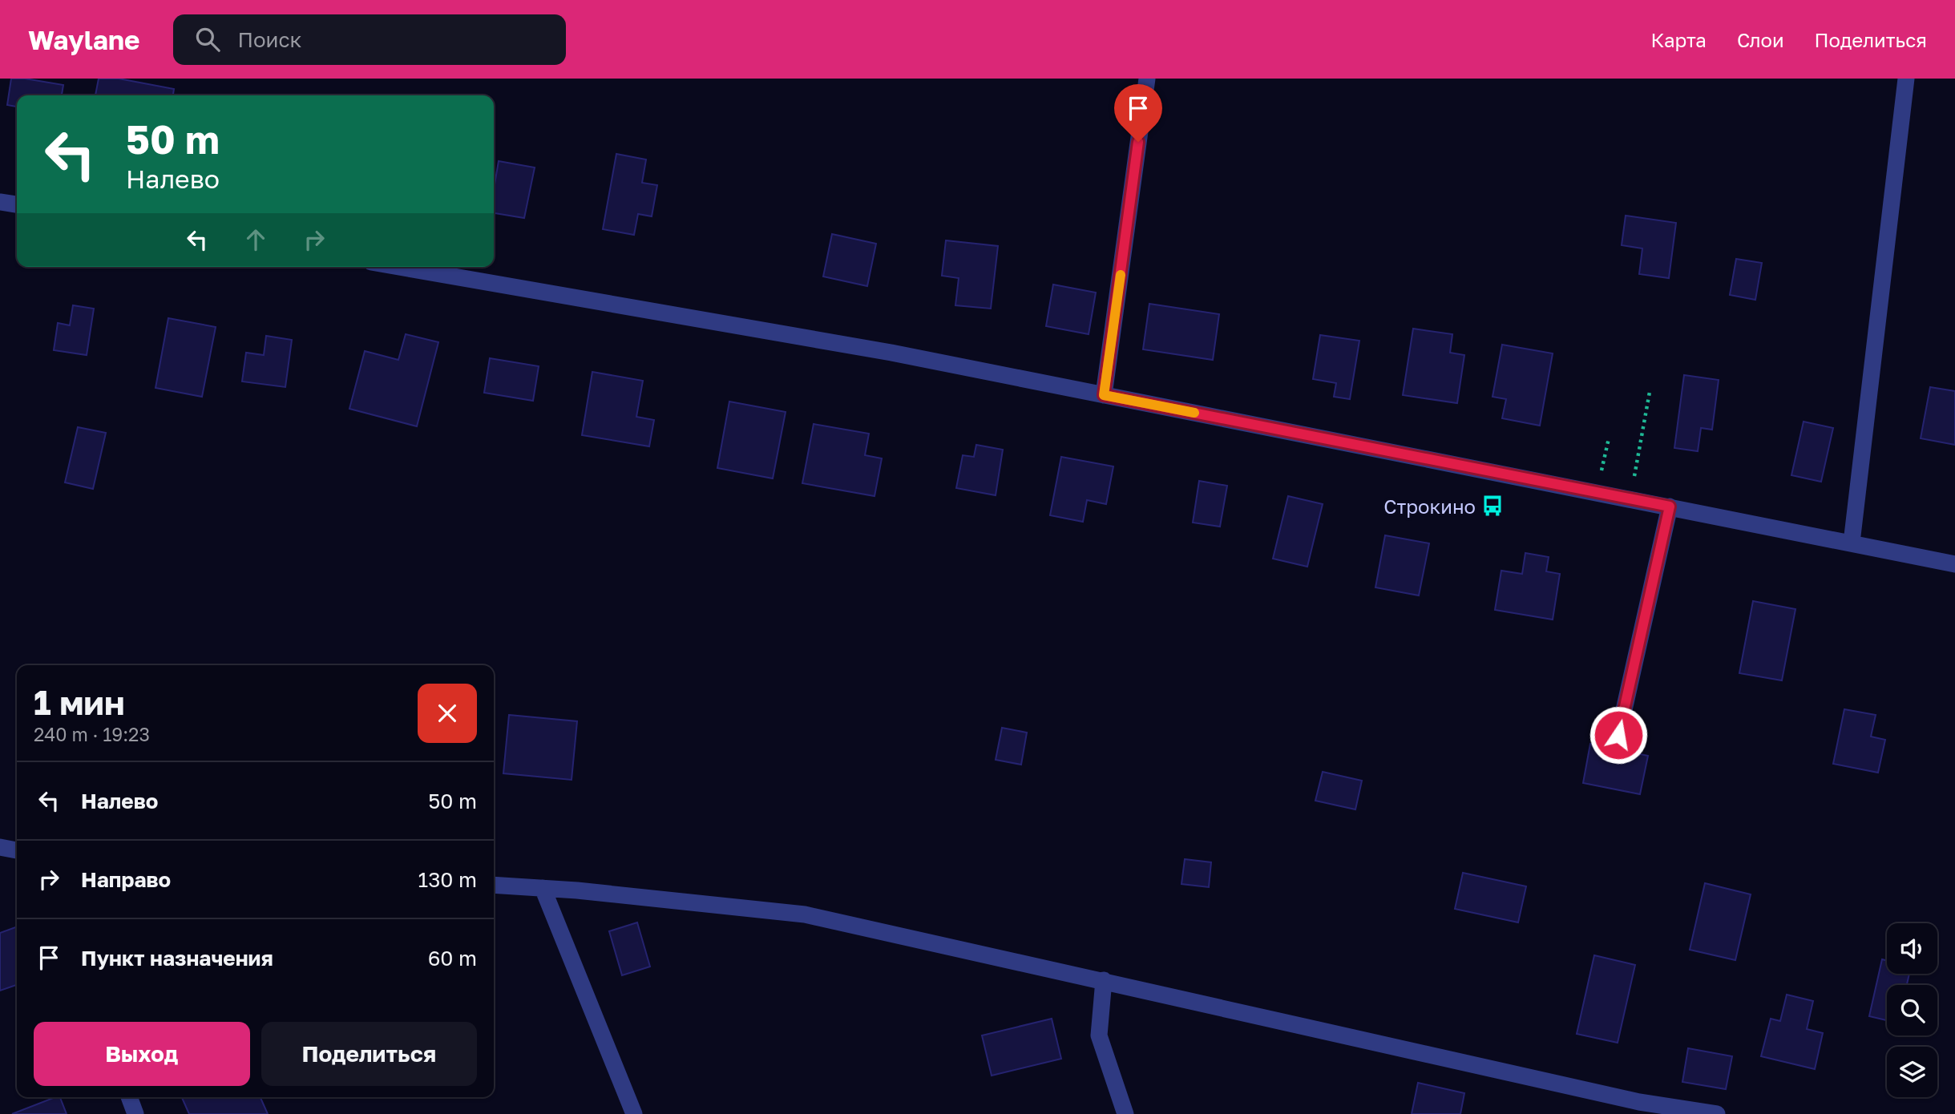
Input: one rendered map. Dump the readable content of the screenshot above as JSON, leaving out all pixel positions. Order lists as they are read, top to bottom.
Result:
{
  "places": {
    "bus stop": ["Строкино"]
  },
  "page": {
    "header": "Waylane",
    "search": "Поиск",
    "nav": ["Карта", "Слои", "Поделиться"],
    "turn": ["50 m", "Налево"],
    "heading": ["1 мин", "240 m · 19:23"],
    "list": [
      {
        "name": "Налево",
        "value": "50 m"
      },
      {
        "name": "Направо",
        "value": "130 m"
      },
      {
        "name": "Пункт назначения",
        "value": "60 m"
      }
    ],
    "buttons": ["Выход", "Поделиться"]
  }
}
